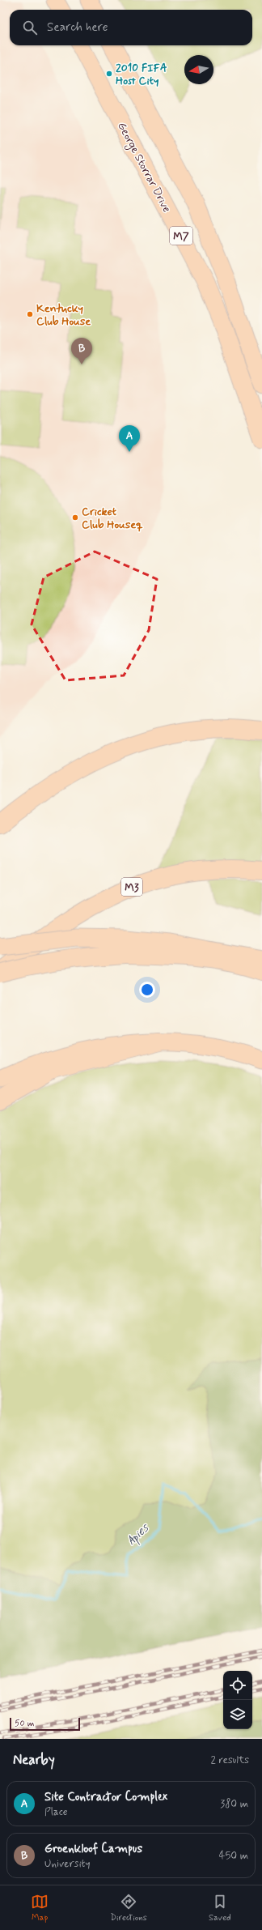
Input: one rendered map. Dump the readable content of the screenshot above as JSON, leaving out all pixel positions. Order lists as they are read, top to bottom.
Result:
{
  "streets": {
    "highway": ["M3"],
    "main road": ["George Storrar Drive", "M7"]
  },
  "water": ["Apies"],
  "places": ["2010 FIFA Host City", "Kentucky Club House", "Cricket Club Houseq"],
  "scale_bar": "50 m",
  "north": "left",
  "page": {
    "search": "Search here",
    "pins": ["B", "A"],
    "scale": "50 m",
    "heading": ["Nearby", "2 results"],
    "list": [
      {
        "mark": "A",
        "name": "Site Contractor Complex",
        "note": "Place",
        "value": "380 m"
      },
      {
        "mark": "B",
        "name": "Groenkloof Campus",
        "note": "University",
        "value": "450 m"
      }
    ],
    "nav": ["Map", "Directions", "Saved"]
  }
}
